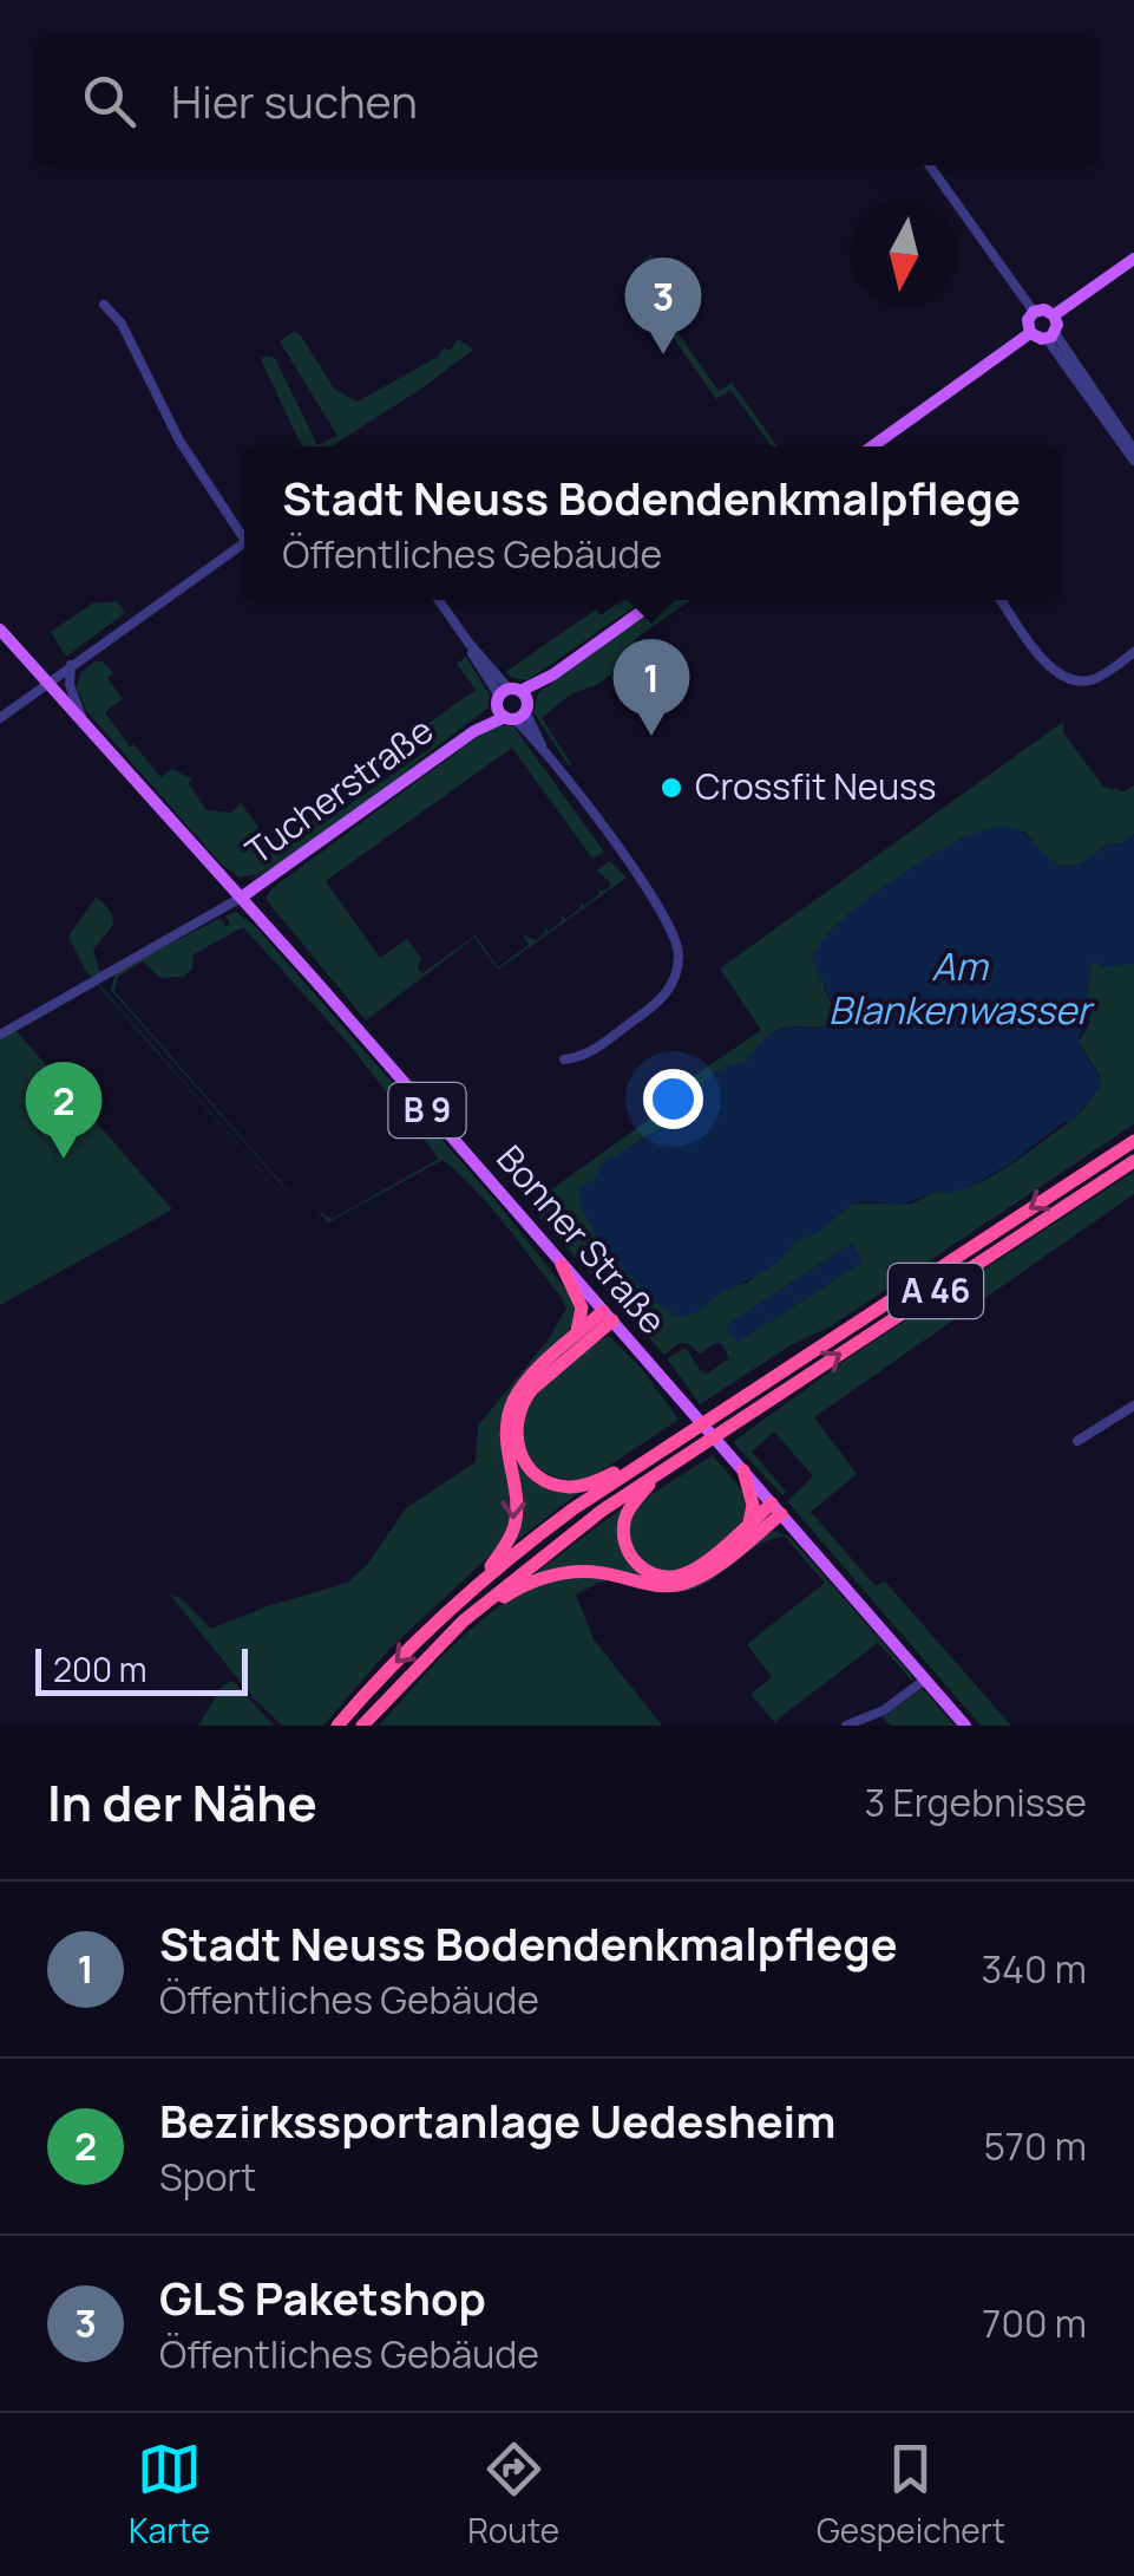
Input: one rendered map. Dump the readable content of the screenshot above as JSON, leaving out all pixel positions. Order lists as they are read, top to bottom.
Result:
{
  "streets": {
    "highway": ["A 46"],
    "main road": ["Tucherstraße", "B 9", "Bonner Straße"]
  },
  "crossings": [
    ["Tucherstraße", "Bonner Straße"],
    ["B 9", "Bonner Straße"]
  ],
  "water": ["Am Blankenwasser"],
  "places": ["Crossfit Neuss"],
  "scale_bar": "200 m",
  "north": "bottom",
  "page": {
    "search": "Hier suchen",
    "pins": ["3", "1", "2"],
    "popup": ["Stadt Neuss Bodendenkmalpflege", "Öffentliches Gebäude"],
    "scale": "200 m",
    "heading": ["In der Nähe", "3 Ergebnisse"],
    "list": [
      {
        "mark": "1",
        "name": "Stadt Neuss Bodendenkmalpflege",
        "note": "Öffentliches Gebäude",
        "value": "340 m"
      },
      {
        "mark": "2",
        "name": "Bezirkssportanlage Uedesheim",
        "note": "Sport",
        "value": "570 m"
      },
      {
        "mark": "3",
        "name": "GLS Paketshop",
        "note": "Öffentliches Gebäude",
        "value": "700 m"
      }
    ],
    "nav": ["Karte", "Route", "Gespeichert"]
  }
}
